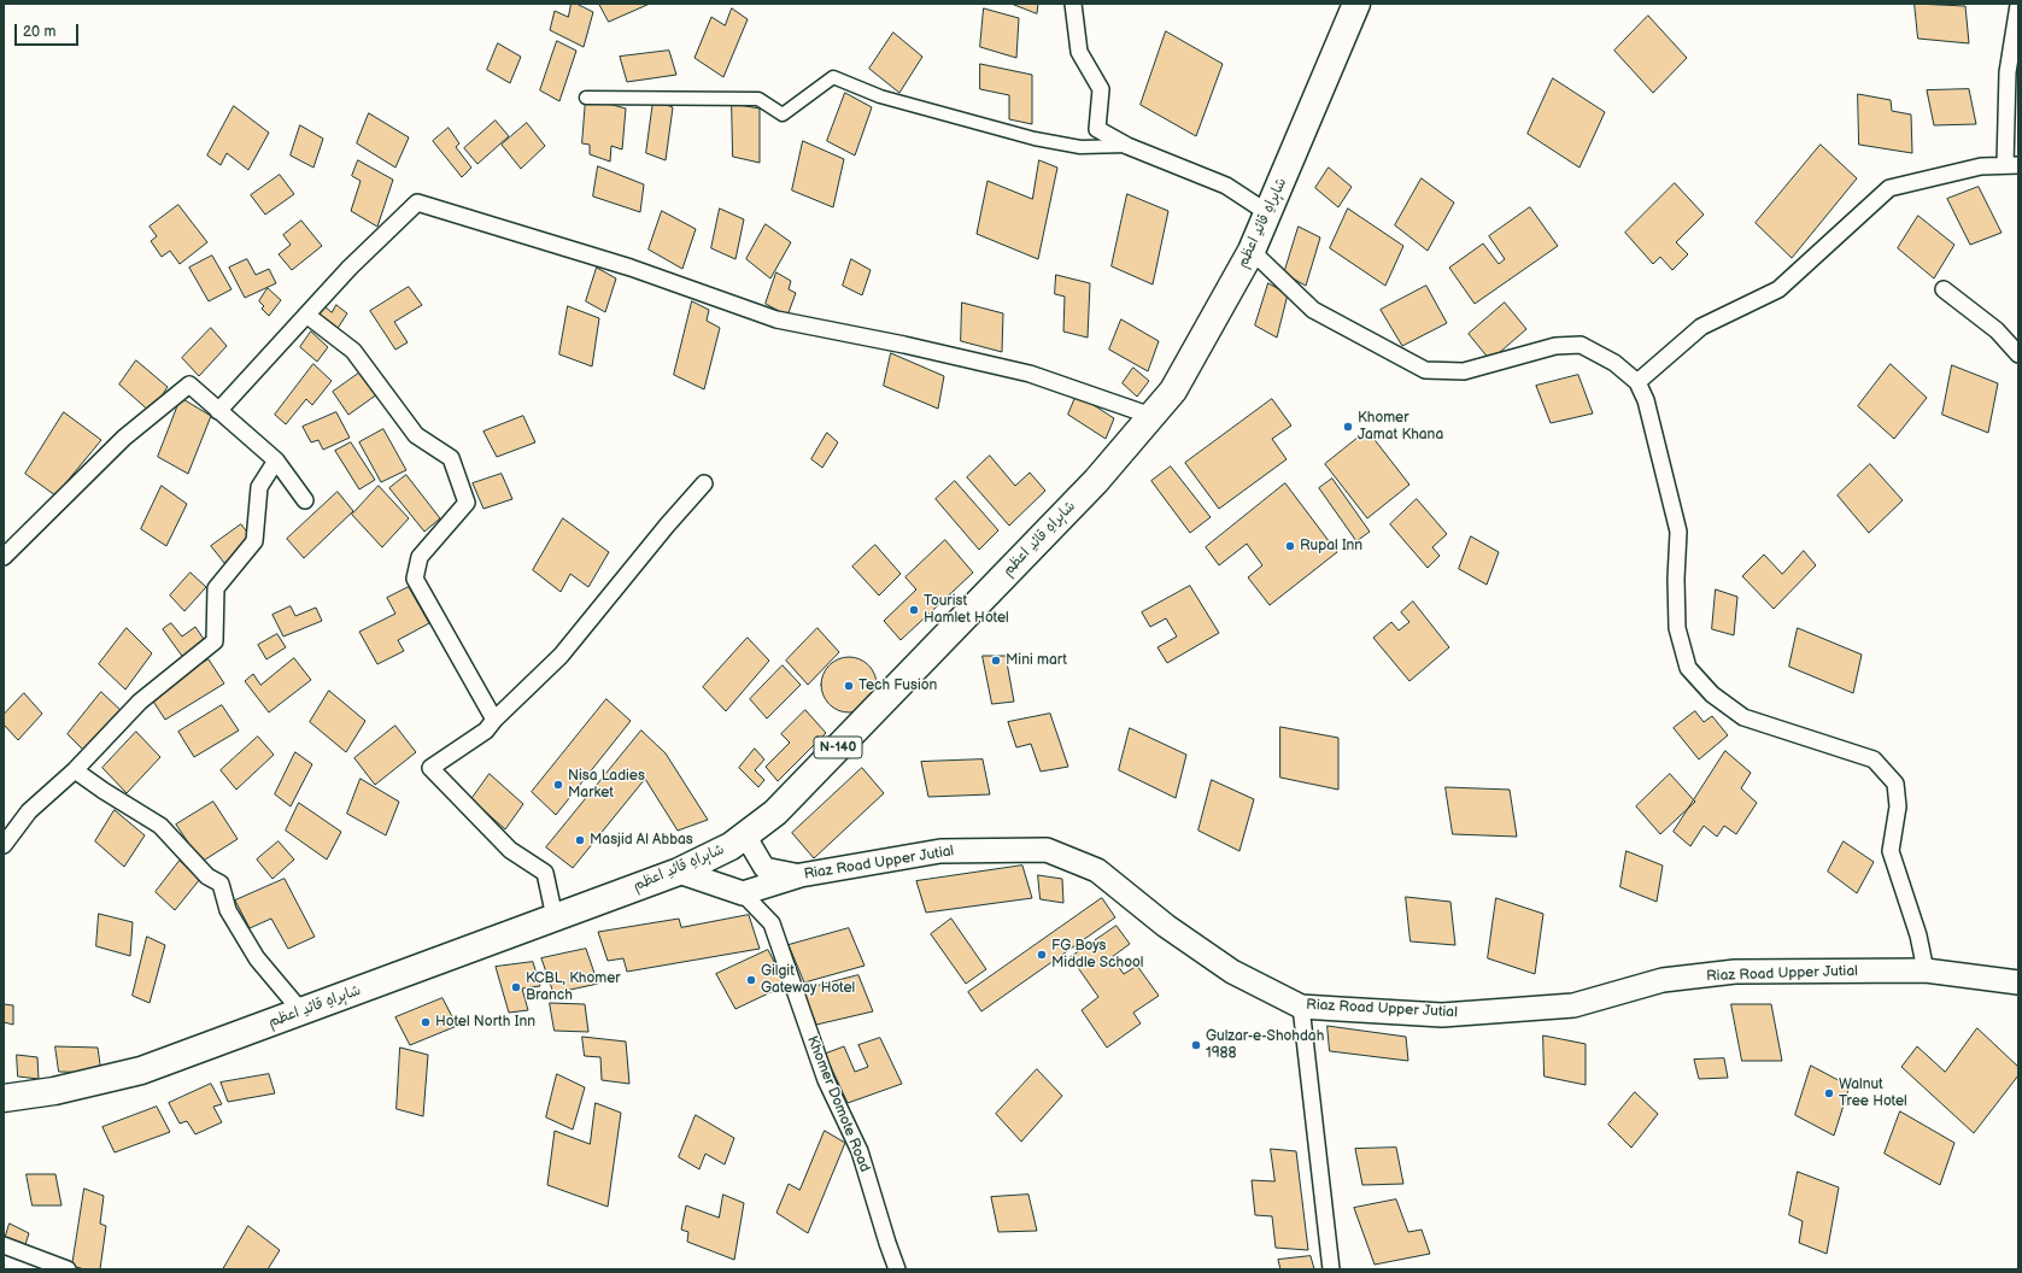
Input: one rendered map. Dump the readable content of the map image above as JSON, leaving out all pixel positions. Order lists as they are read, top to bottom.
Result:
{
  "streets": {
    "highway": ["شاہراہِ قائدِ اعظم", "N-140"],
    "main road": ["Riaz Road Upper Jutial"],
    "street": ["Khomer Domote Road"]
  },
  "crossings": [
    ["Riaz Road Upper Jutial", "Khomer Domote Road"]
  ],
  "places": [
    "Khomer Jamat Khana",
    "Rupal Inn",
    "Tourist Hamlet Hotel",
    "Mini mart",
    "Tech Fusion",
    "Nisa Ladies Market",
    "Masjid Al Abbas",
    "FG Boys Middle School",
    "Gilgit Gateway Hotel",
    "KCBL, Khomer Branch",
    "Hotel North Inn",
    "Gulzar-e-Shohdah 1988",
    "Walnut Tree Hotel"
  ],
  "scale_bar": "20 m"
}
